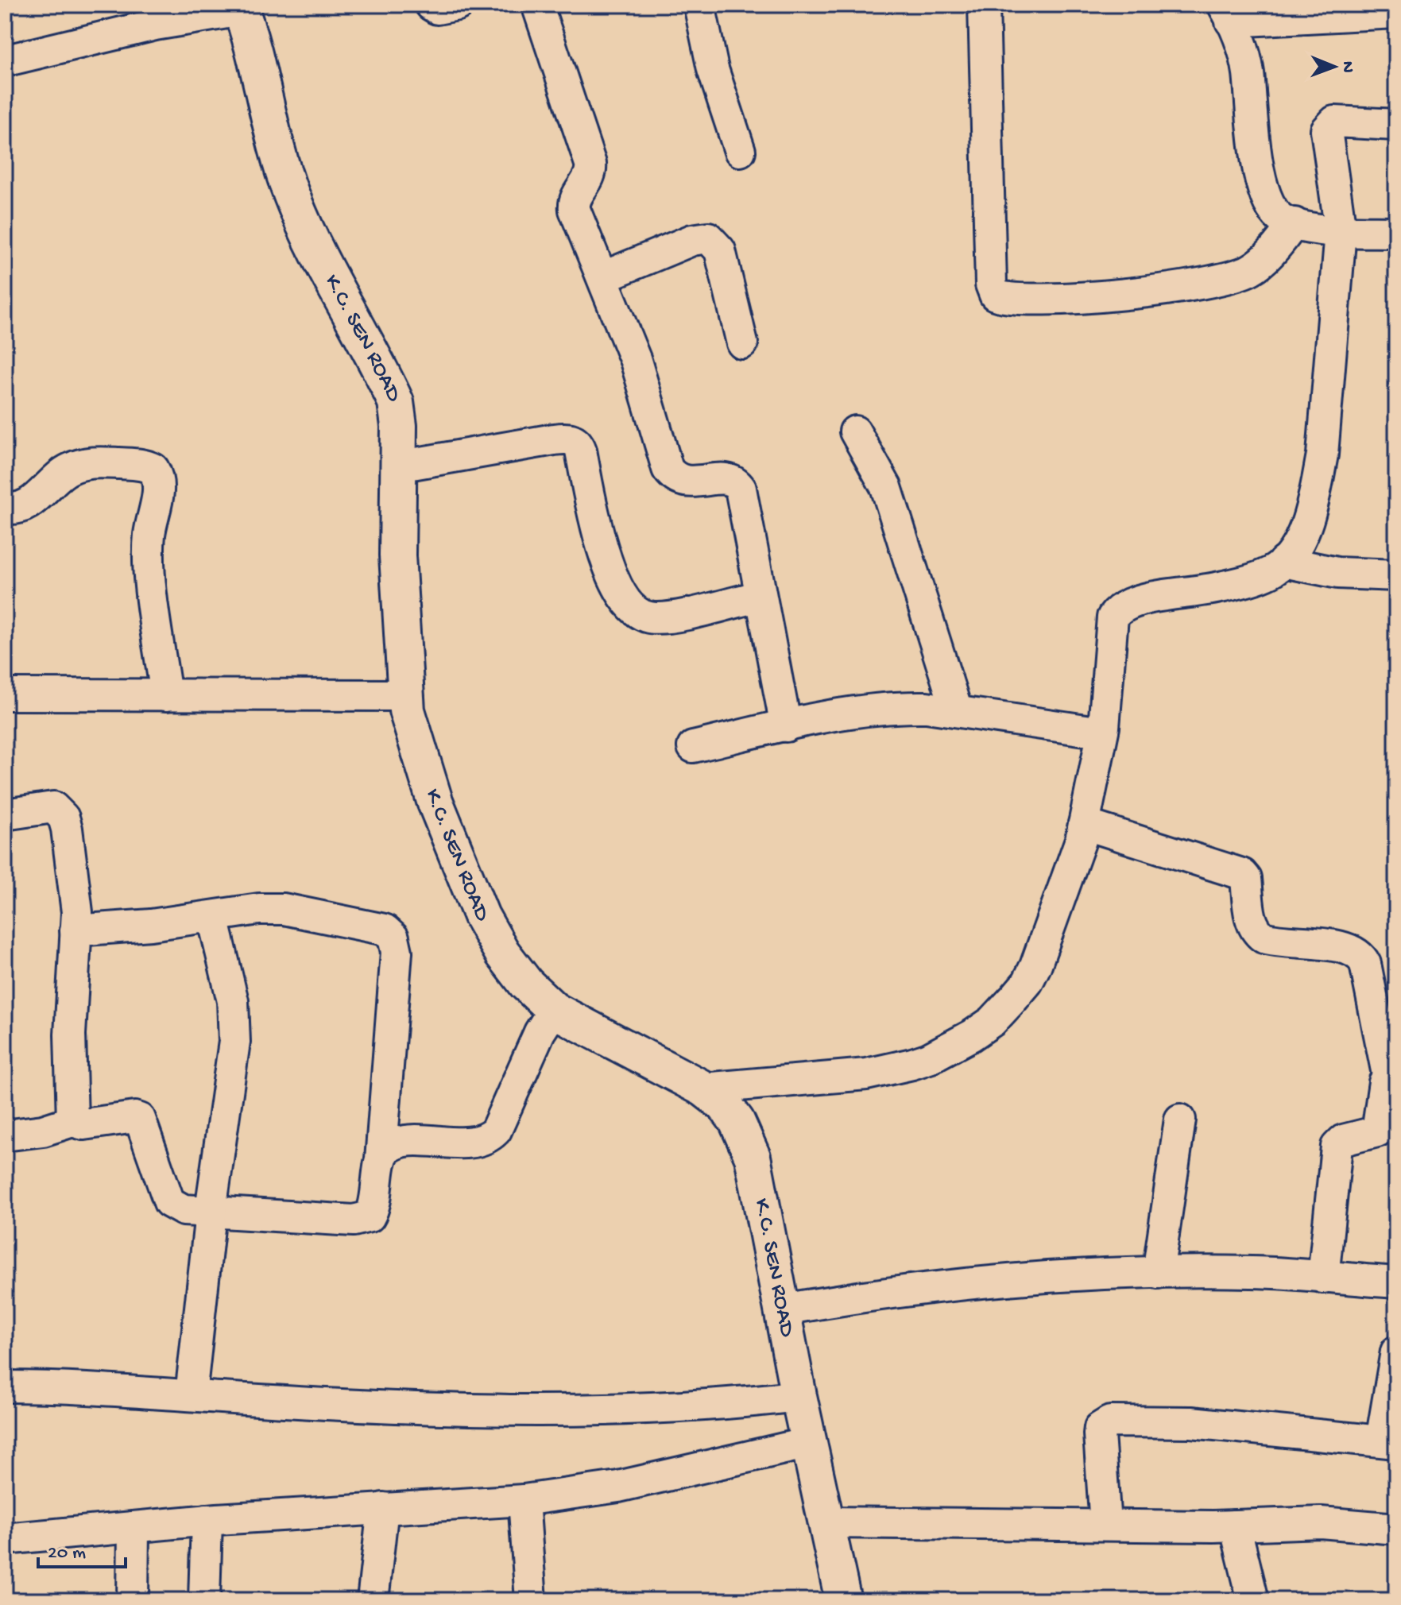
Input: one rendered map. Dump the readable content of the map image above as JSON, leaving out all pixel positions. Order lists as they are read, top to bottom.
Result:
{
  "streets": {
    "street": ["K.C. SEN ROAD"]
  },
  "scale_bar": "20 m",
  "north": "right"
}
